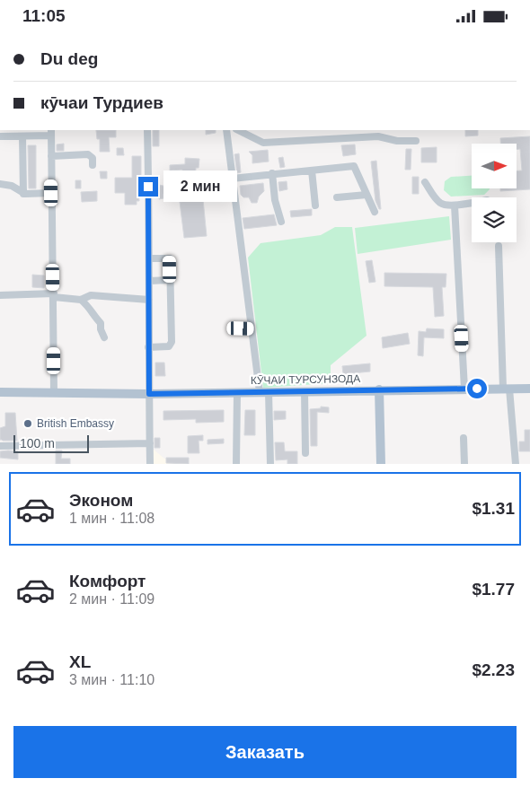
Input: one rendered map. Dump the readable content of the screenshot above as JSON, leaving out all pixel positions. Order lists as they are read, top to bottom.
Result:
{
  "streets": {
    "main road": ["КӮЧАИ ТУРСУНЗОДА"]
  },
  "places": ["British Embassy"],
  "scale_bar": "100 m",
  "north": "right",
  "page": {
    "status": "11:05",
    "banner": ["Du deg", "кӯчаи Турдиев"],
    "bubble": "2 мин",
    "scale": "100 m",
    "list": [
      {
        "name": "Эконом",
        "note": "1 мин · 11:08",
        "value": "$1.31"
      },
      {
        "name": "Комфорт",
        "note": "2 мин · 11:09",
        "value": "$1.77"
      },
      {
        "name": "XL",
        "note": "3 мин · 11:10",
        "value": "$2.23"
      }
    ],
    "buttons": "Заказать"
  }
}
